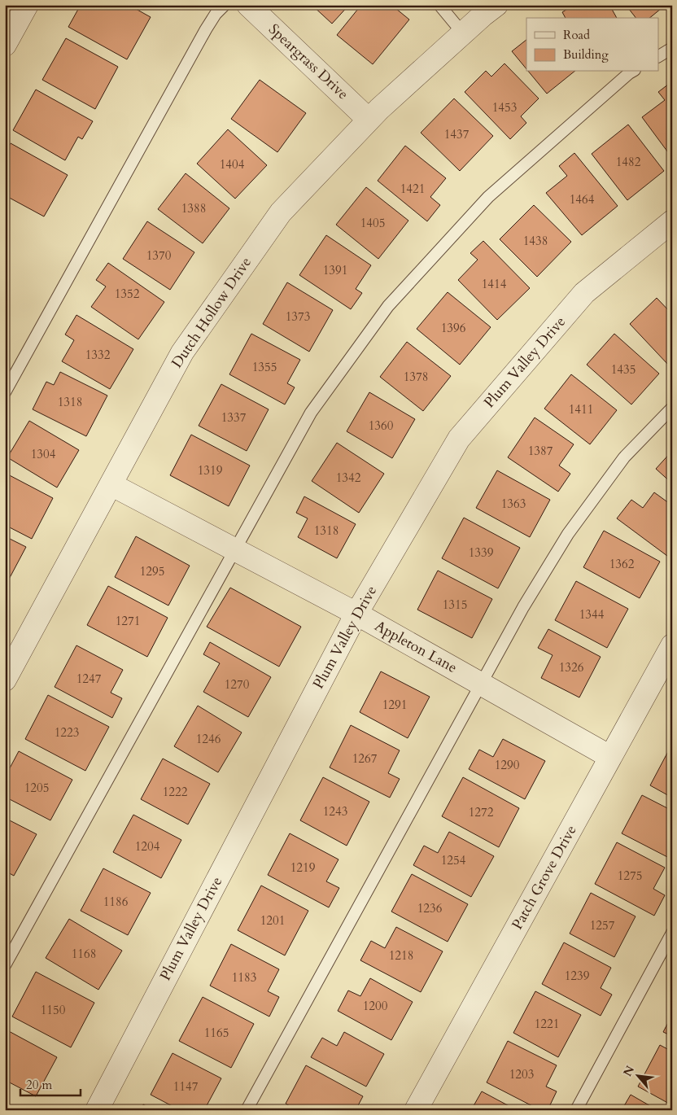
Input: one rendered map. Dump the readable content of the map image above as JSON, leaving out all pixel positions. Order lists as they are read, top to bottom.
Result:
{
  "streets": {
    "street": [
      "Speargrass Drive",
      "Dutch Hollow Drive",
      "Plum Valley Drive",
      "Appleton Lane",
      "Patch Grove Drive"
    ]
  },
  "crossings": [
    ["Speargrass Drive", "Dutch Hollow Drive"],
    ["Dutch Hollow Drive", "Appleton Lane"],
    ["Plum Valley Drive", "Appleton Lane"],
    ["Appleton Lane", "Patch Grove Drive"]
  ],
  "house_numbers": [
    "1453",
    "1437",
    "1482",
    "1404",
    "1421",
    "1464",
    "1388",
    "1405",
    "1438",
    "1370",
    "1391",
    "1414",
    "1352",
    "1373",
    "1396",
    "1332",
    "1355",
    "1435",
    "1378",
    "1318",
    "1411",
    "1337",
    "1360",
    "1387",
    "1304",
    "1319",
    "1342",
    "1363",
    "1318",
    "1339",
    "1362",
    "1295",
    "1315",
    "1344",
    "1271",
    "1326",
    "1247",
    "1270",
    "1291",
    "1223",
    "1246",
    "1267",
    "1290",
    "1205",
    "1222",
    "1243",
    "1272",
    "1204",
    "1254",
    "1219",
    "1275",
    "1186",
    "1236",
    "1201",
    "1257",
    "1168",
    "1218",
    "1239",
    "1183",
    "1200",
    "1150",
    "1221",
    "1165",
    "1203",
    "1147"
  ],
  "legend": ["Road", "Building"],
  "scale_bar": "20 m",
  "north": "top left"
}
